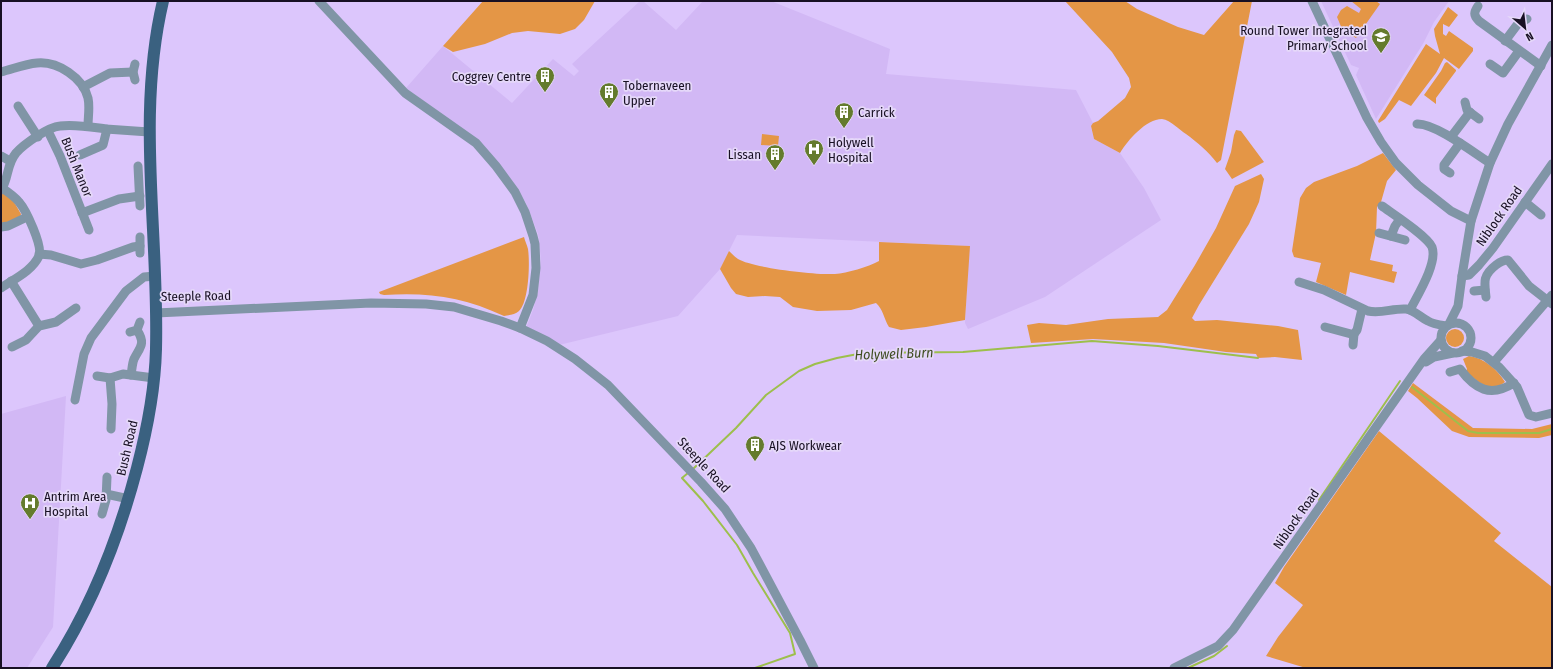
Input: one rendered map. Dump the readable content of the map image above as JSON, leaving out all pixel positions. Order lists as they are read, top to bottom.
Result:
{
  "streets": {
    "main road": ["Steeple Road", "Bush Road"],
    "street": ["Bush Manor", "Niblock Road"]
  },
  "crossings": [
    ["Bush Manor", "Steeple Road"],
    ["Steeple Road", "Bush Road"]
  ],
  "water": ["Holywell Burn"],
  "places": {
    "school or university": ["Round Tower Integrated Primary School"],
    "building": [
      "Coggrey Centre",
      "Tobernaveen Upper",
      "Carrick",
      "Lissan",
      "AJS Workwear"
    ],
    "hospital": ["Holywell Hospital", "Antrim Area Hospital"]
  },
  "north": "bottom right"
}
